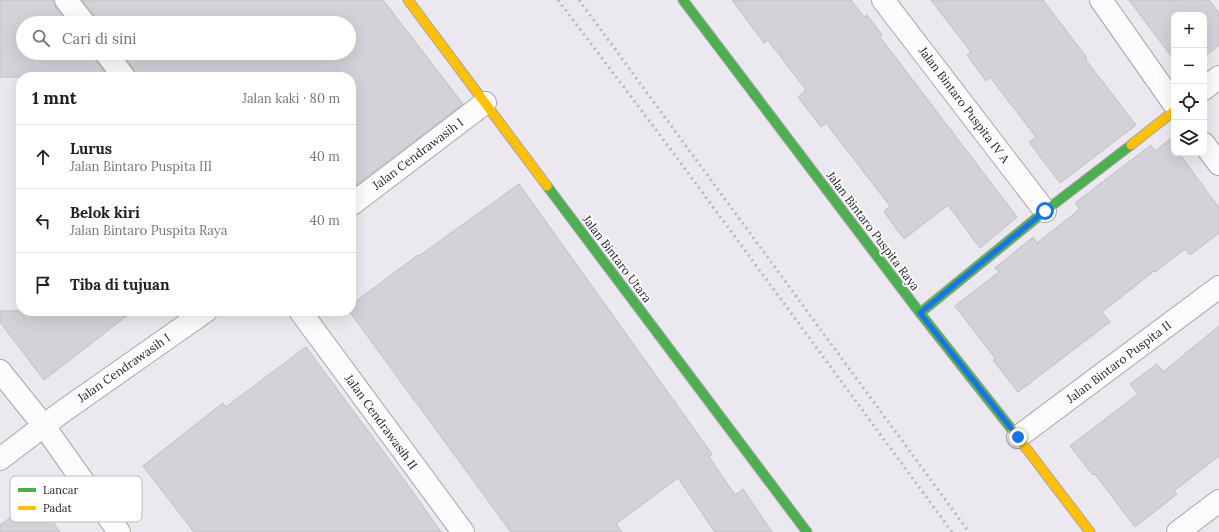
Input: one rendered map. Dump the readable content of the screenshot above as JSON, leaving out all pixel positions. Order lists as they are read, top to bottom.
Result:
{
  "streets": {
    "street": [
      "Jalan Bintaro Puspita IV A",
      "Jalan Cendrawasih I",
      "Jalan Bintaro Puspita Raya",
      "Jalan Bintaro Utara",
      "Jalan Bintaro Puspita II",
      "Jalan Cendrawasih II"
    ]
  },
  "crossings": [
    ["Jalan Cendrawasih I", "Jalan Bintaro Utara"],
    ["Jalan Bintaro Puspita Raya", "Jalan Bintaro Puspita II"]
  ],
  "legend": ["Lancar", "Padat"],
  "page": {
    "map_buttons": ["+", "−"],
    "search": "Cari di sini",
    "heading": ["1 mnt", "Jalan kaki · 80 m"],
    "list": [
      ["Lurus", "Jalan Bintaro Puspita III", "40 m"],
      ["Belok kiri", "Jalan Bintaro Puspita Raya", "40 m"],
      "Tiba di tujuan"
    ]
  }
}
